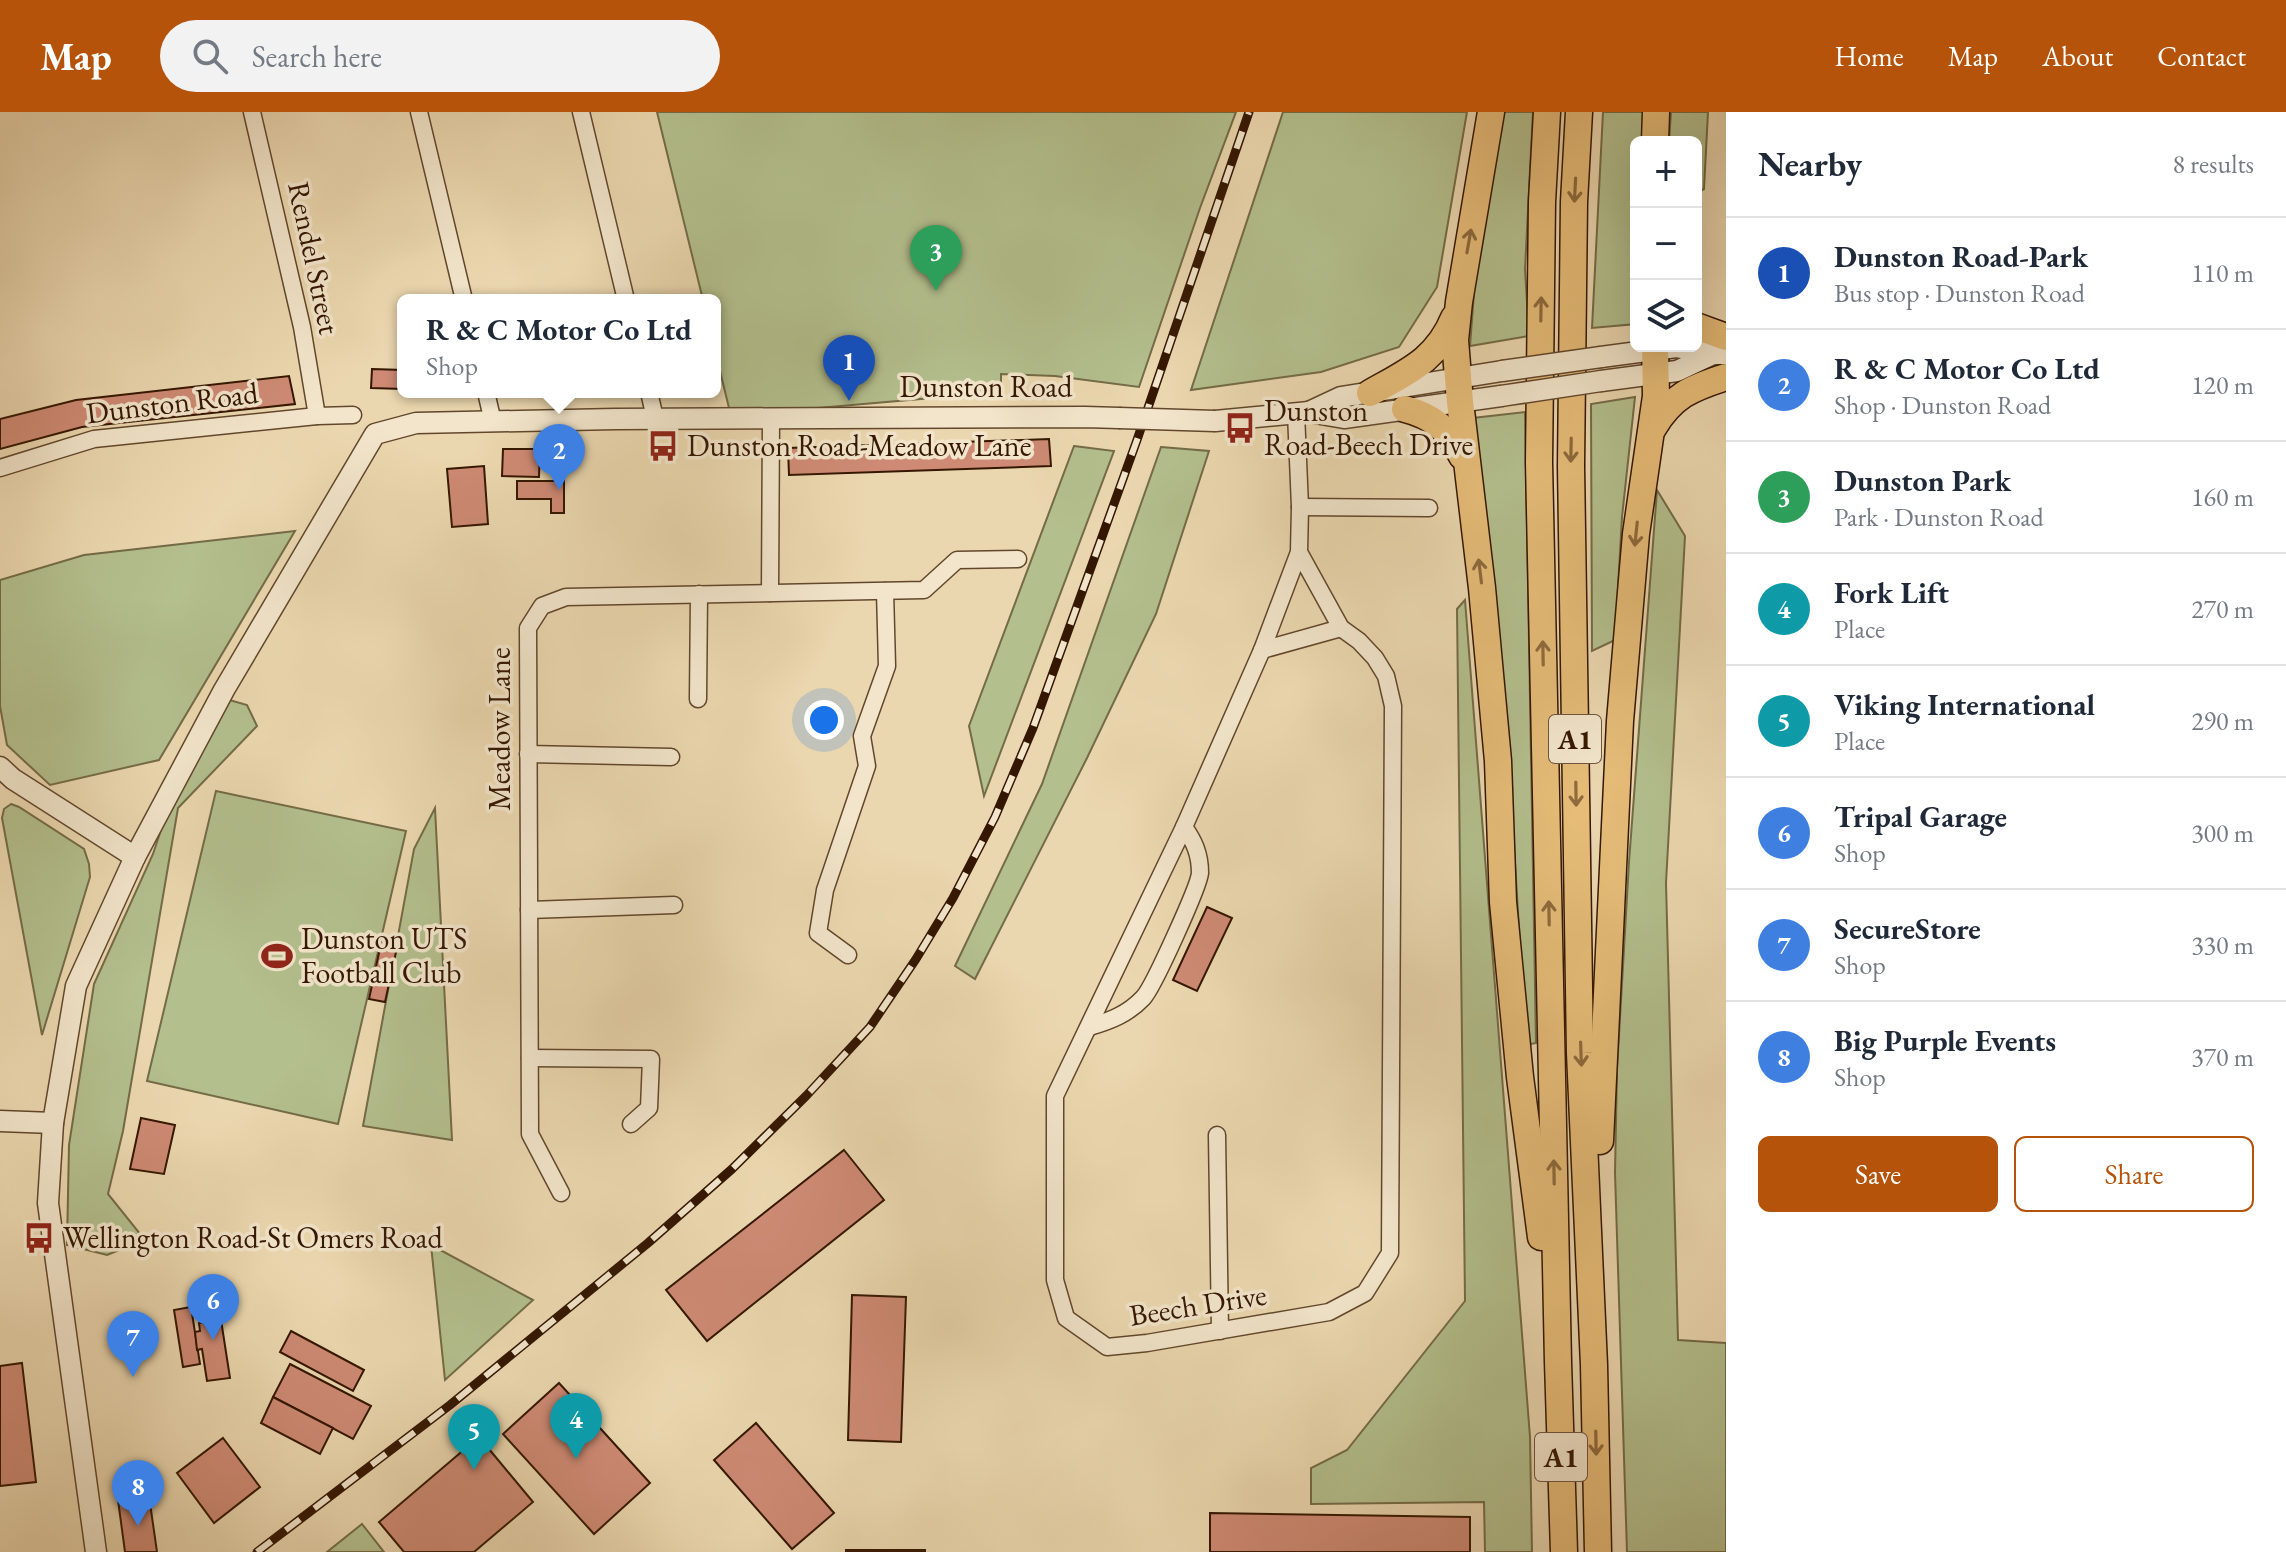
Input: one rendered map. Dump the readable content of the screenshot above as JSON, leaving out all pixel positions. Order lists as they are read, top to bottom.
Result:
{
  "streets": {
    "highway": ["A1"],
    "street": [
      "Rendel Street",
      "Dunston Road",
      "Meadow Lane",
      "Beech Drive"
    ]
  },
  "crossings": [
    ["Rendel Street", "Dunston Road"],
    ["Dunston Road", "Beech Drive"]
  ],
  "places": {
    "bus stop": ["Dunston Road-Beech Drive", "Dunston Road-Meadow Lane", "Wellington Road-St Omers Road"],
    "sports": ["Dunston UTS Football Club"]
  },
  "page": {
    "header": "Map",
    "search": "Search here",
    "nav": [
      "Home",
      "Map",
      "About",
      "Contact"
    ],
    "heading": ["Nearby", "8 results"],
    "map_buttons": ["+", "−"],
    "list": [
      {
        "mark": "1",
        "name": "Dunston Road-Park",
        "note": "Bus stop · Dunston Road",
        "value": "110 m"
      },
      {
        "mark": "2",
        "name": "R & C Motor Co Ltd",
        "note": "Shop · Dunston Road",
        "value": "120 m"
      },
      {
        "mark": "3",
        "name": "Dunston Park",
        "note": "Park · Dunston Road",
        "value": "160 m"
      },
      {
        "mark": "4",
        "name": "Fork Lift",
        "note": "Place",
        "value": "270 m"
      },
      {
        "mark": "5",
        "name": "Viking International",
        "note": "Place",
        "value": "290 m"
      },
      {
        "mark": "6",
        "name": "Tripal Garage",
        "note": "Shop",
        "value": "300 m"
      },
      {
        "mark": "7",
        "name": "SecureStore",
        "note": "Shop",
        "value": "330 m"
      },
      {
        "mark": "8",
        "name": "Big Purple Events",
        "note": "Shop",
        "value": "370 m"
      }
    ],
    "pins": [
      "3",
      "1",
      "2",
      "6",
      "7",
      "4",
      "5",
      "8"
    ],
    "popup": ["R & C Motor Co Ltd", "Shop"],
    "buttons": ["Save", "Share"]
  }
}
